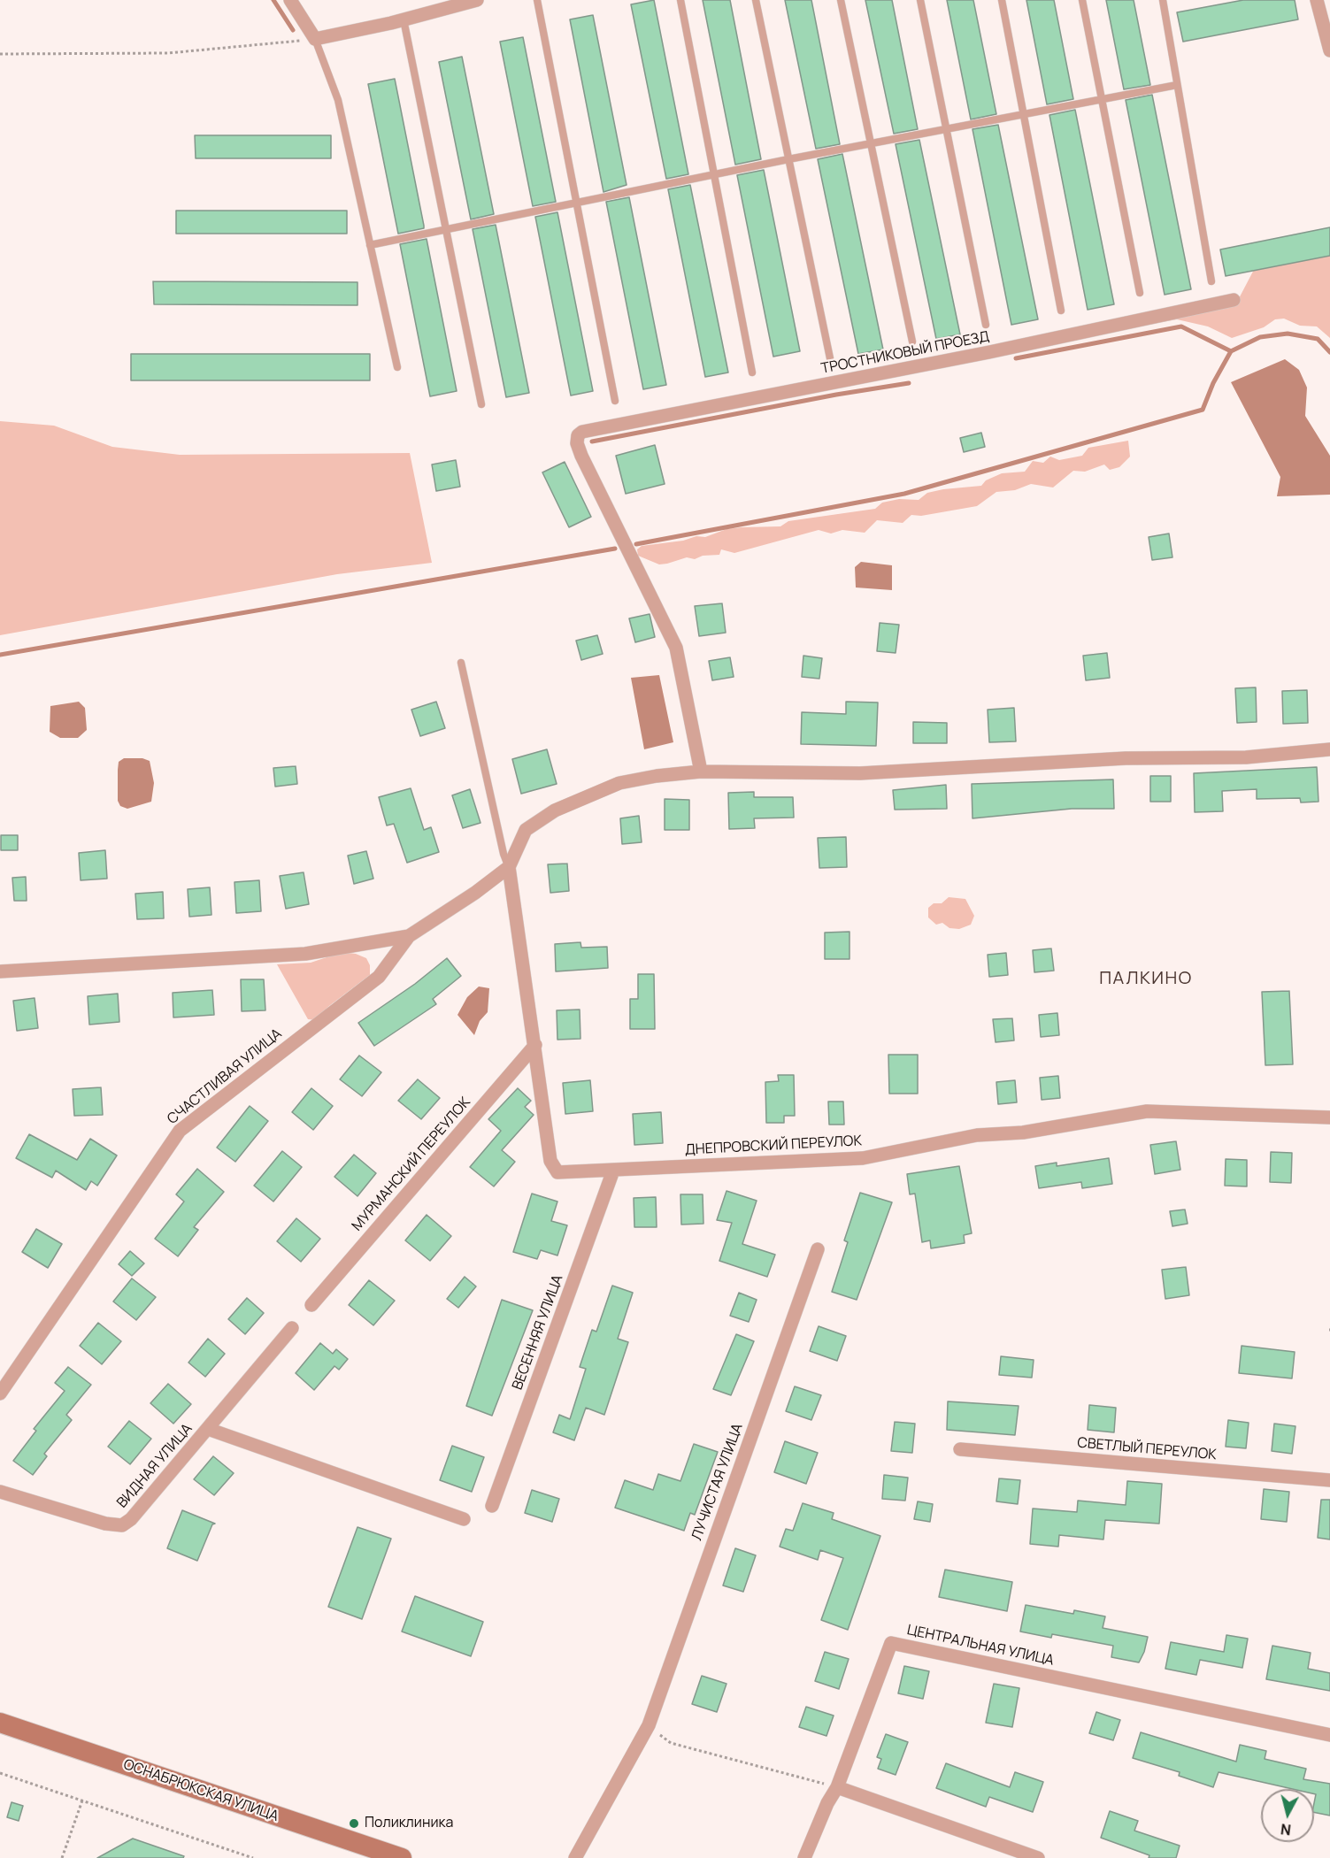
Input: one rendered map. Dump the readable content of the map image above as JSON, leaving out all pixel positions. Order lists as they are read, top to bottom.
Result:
{
  "streets": {
    "street": [
      "ТРОСТНИКОВЫЙ ПРОЕЗД",
      "СЧАСТЛИВАЯ УЛИЦА",
      "ДНЕПРОВСКИЙ ПЕРЕУЛОК",
      "МУРМАНСКИЙ ПЕРЕУЛОК",
      "ВЕСЕННЯЯ УЛИЦА",
      "СВЕТЛЫЙ ПЕРЕУЛОК",
      "ВИДНАЯ УЛИЦА",
      "ЛУЧИСТАЯ УЛИЦА",
      "ЦЕНТРАЛЬНАЯ УЛИЦА",
      "ОСНАБРЮКСКАЯ УЛИЦА"
    ]
  },
  "crossings": [
    ["СЧАСТЛИВАЯ УЛИЦА", "ДНЕПРОВСКИЙ ПЕРЕУЛОК"],
    ["ДНЕПРОВСКИЙ ПЕРЕУЛОК", "МУРМАНСКИЙ ПЕРЕУЛОК"],
    ["ДНЕПРОВСКИЙ ПЕРЕУЛОК", "ВЕСЕННЯЯ УЛИЦА"]
  ],
  "districts": ["ПАЛКИНО"],
  "places": ["Поликлиника"],
  "north": "bottom"
}
